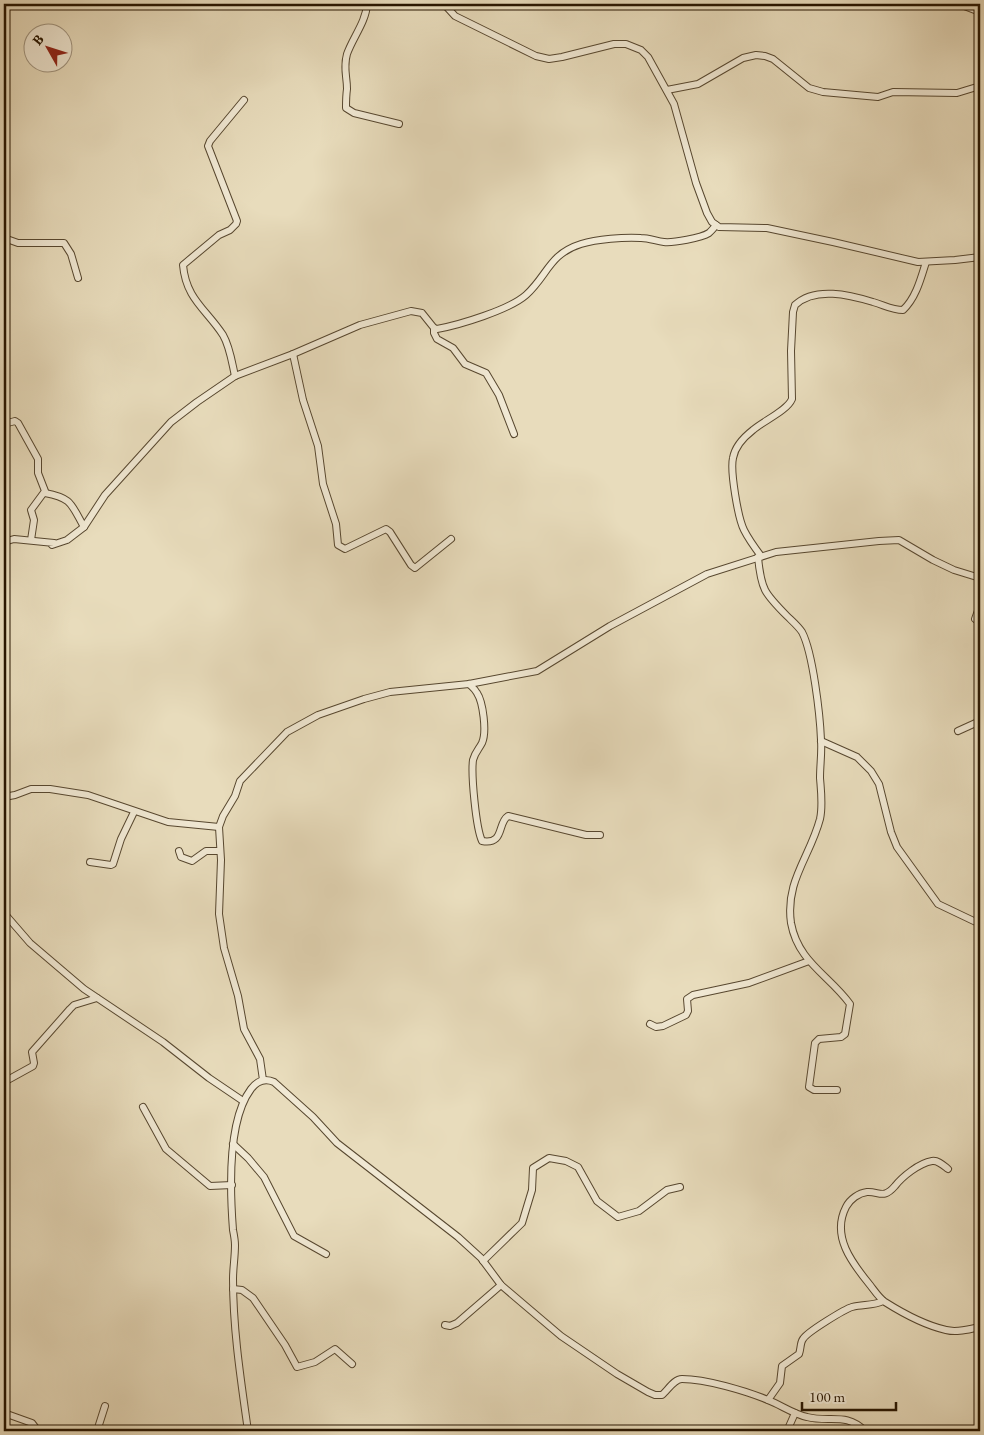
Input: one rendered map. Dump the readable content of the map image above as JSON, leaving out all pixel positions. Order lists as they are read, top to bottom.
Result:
{
  "scale_bar": "100 m",
  "north": "top left"
}
